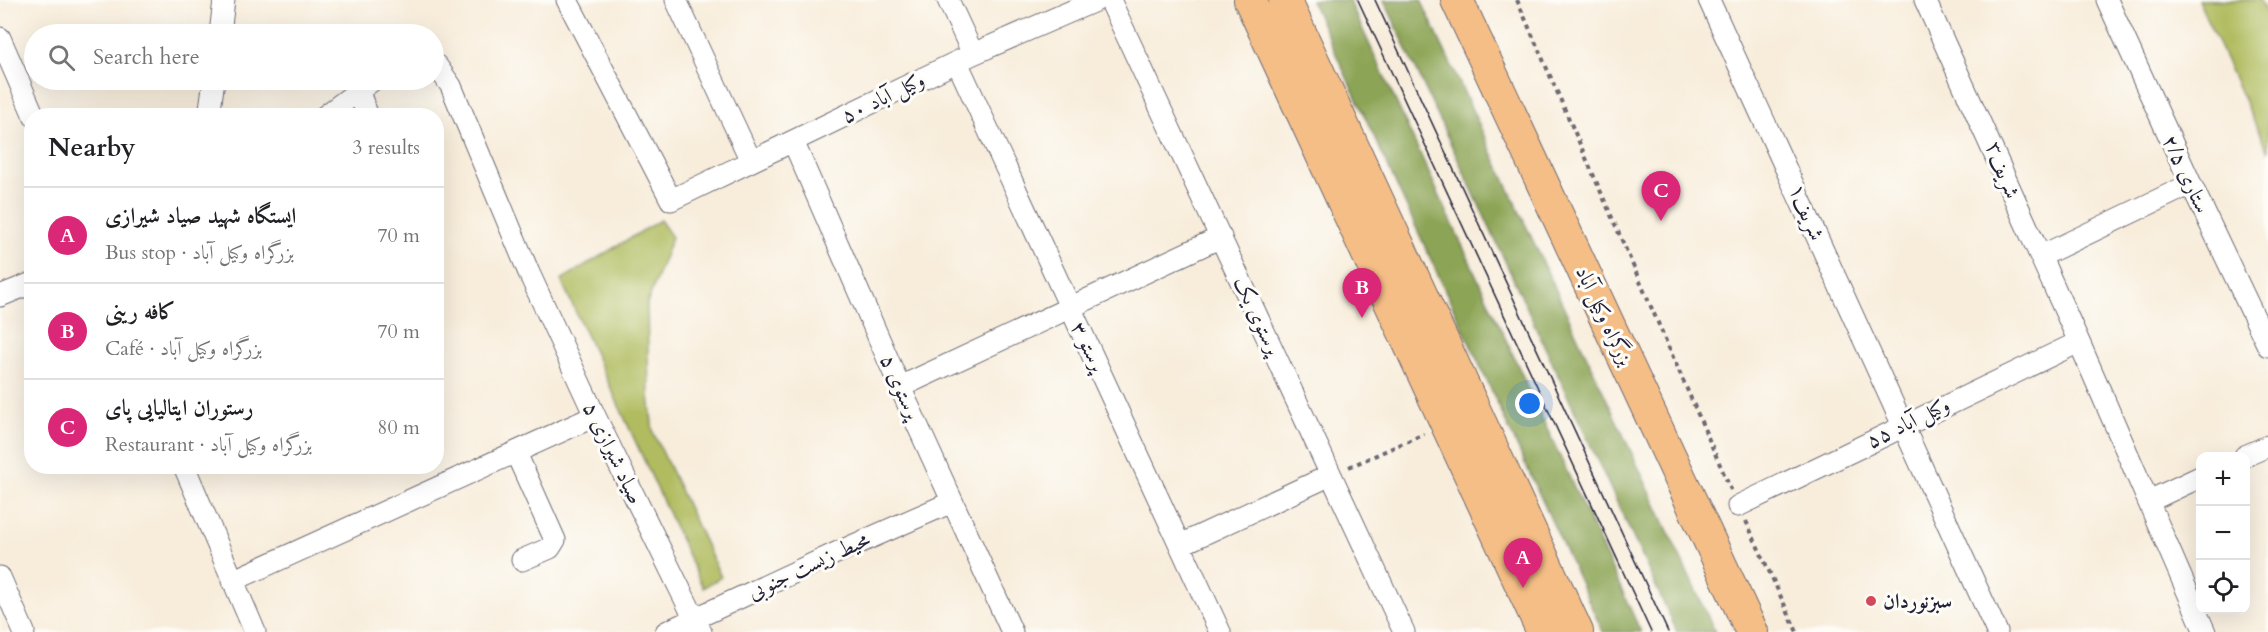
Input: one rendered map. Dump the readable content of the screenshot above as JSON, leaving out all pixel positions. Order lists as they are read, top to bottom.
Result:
{
  "streets": {
    "highway": ["بزرگراه وکیل آباد"],
    "street": [
      "۵۰ وکیل آباد",
      "شریف٣",
      "ستاری ۲/۵",
      "شریف١",
      "پرستوی یک",
      "پرستو ۳",
      "پرستوی ۵",
      "۵۵ وکیل آباد",
      "صیاد شیرازی ۵",
      "محیط زیست جنوبی"
    ]
  },
  "crossings": [
    ["۵۰ وکیل آباد", "پرستو ۳"],
    ["۵۰ وکیل آباد", "پرستوی ۵"],
    ["شریف٣", "۵۵ وکیل آباد"],
    ["شریف١", "۵۵ وکیل آباد"],
    ["پرستوی ۵", "محیط زیست جنوبی"],
    ["صیاد شیرازی ۵", "محیط زیست جنوبی"]
  ],
  "places": ["سبزنوردان"],
  "page": {
    "search": "Search here",
    "heading": ["Nearby", "3 results"],
    "pins": ["C", "B", "A"],
    "list": [
      {
        "mark": "A",
        "name": "ایستگاه شهید صیاد شیرازی",
        "note": "Bus stop · بزرگراه وکیل آباد",
        "value": "70 m"
      },
      {
        "mark": "B",
        "name": "کافه رینی",
        "note": "Café · بزرگراه وکیل آباد",
        "value": "70 m"
      },
      {
        "mark": "C",
        "name": "رستوران ایتالیایی پای",
        "note": "Restaurant · بزرگراه وکیل آباد",
        "value": "80 m"
      }
    ],
    "map_buttons": ["+", "−"]
  }
}
